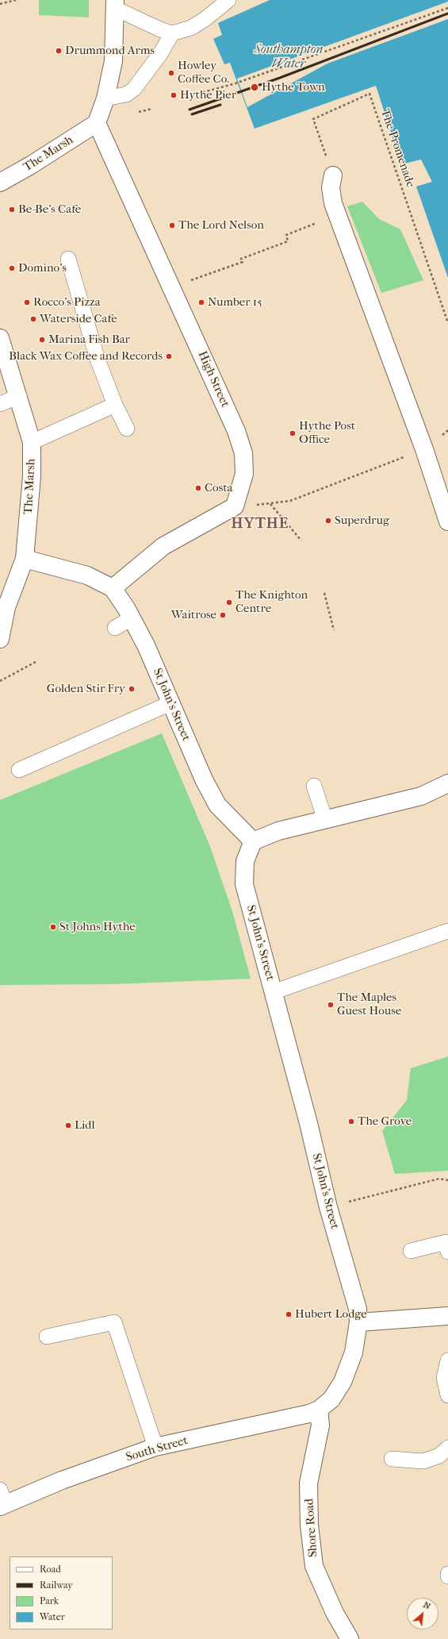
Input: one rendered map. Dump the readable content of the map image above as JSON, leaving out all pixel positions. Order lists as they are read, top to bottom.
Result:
{
  "streets": {
    "street": [
      "The Marsh",
      "High Street",
      "St John's Street",
      "South Street",
      "Shore Road"
    ],
    "path": ["The Promenade"]
  },
  "crossings": [
    ["The Marsh", "High Street"],
    ["St John's Street", "South Street"],
    ["St John's Street", "Shore Road"],
    ["South Street", "Shore Road"]
  ],
  "districts": ["HYTHE"],
  "water": ["Southampton Water"],
  "places": [
    "Drummond Arms",
    "Howley Coffee Co.",
    "Hythe Town",
    "Hythe Pier",
    "Be-Be's Cafe",
    "The Lord Nelson",
    "Domino's",
    "Rocco's Pizza",
    "Number 15",
    "Waterside Cafe",
    "Marina Fish Bar",
    "Black Wax Coffee and Records",
    "Hythe Post Office",
    "Costa",
    "Superdrug",
    "The Knighton Centre",
    "Waitrose",
    "Golden Stir Fry",
    "St Johns Hythe",
    "The Maples Guest House",
    "The Grove",
    "Lidl",
    "Hubert Lodge"
  ],
  "legend": [
    "Road",
    "Railway",
    "Park",
    "Water"
  ],
  "north": "top right"
}
